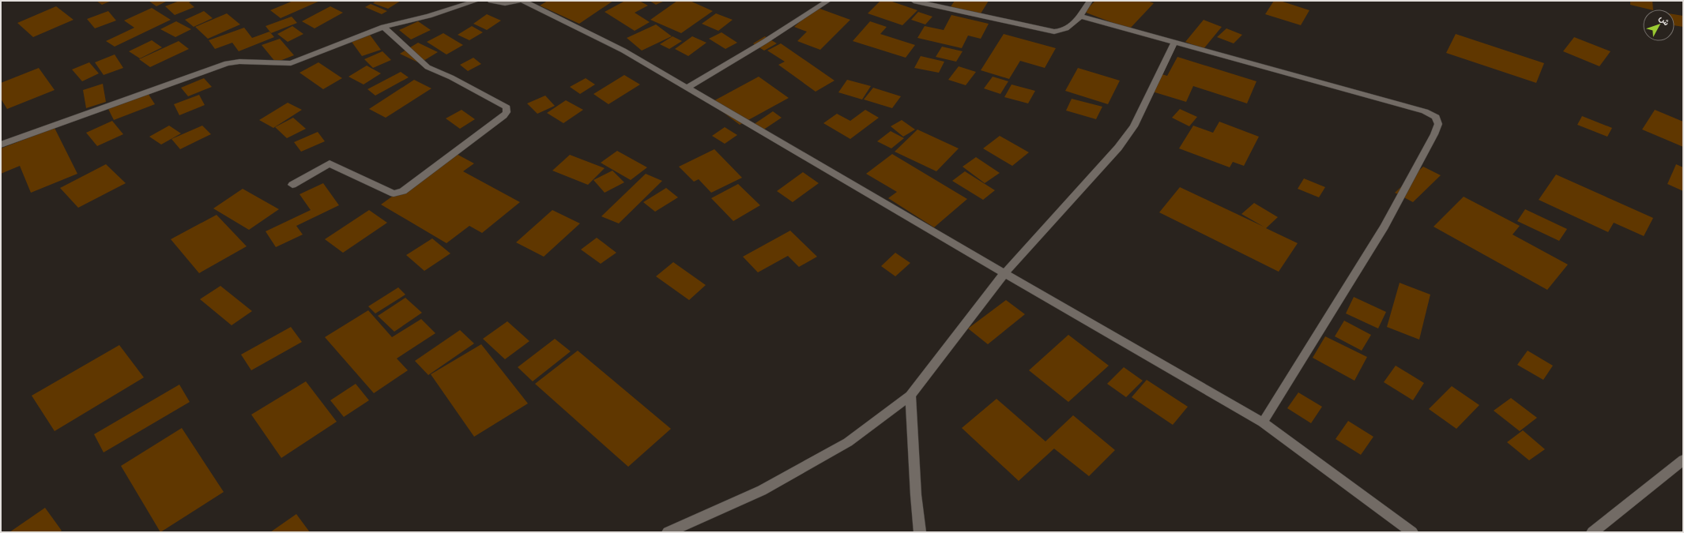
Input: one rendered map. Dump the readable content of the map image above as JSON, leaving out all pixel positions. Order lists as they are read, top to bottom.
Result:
{
  "north": "top right"
}
